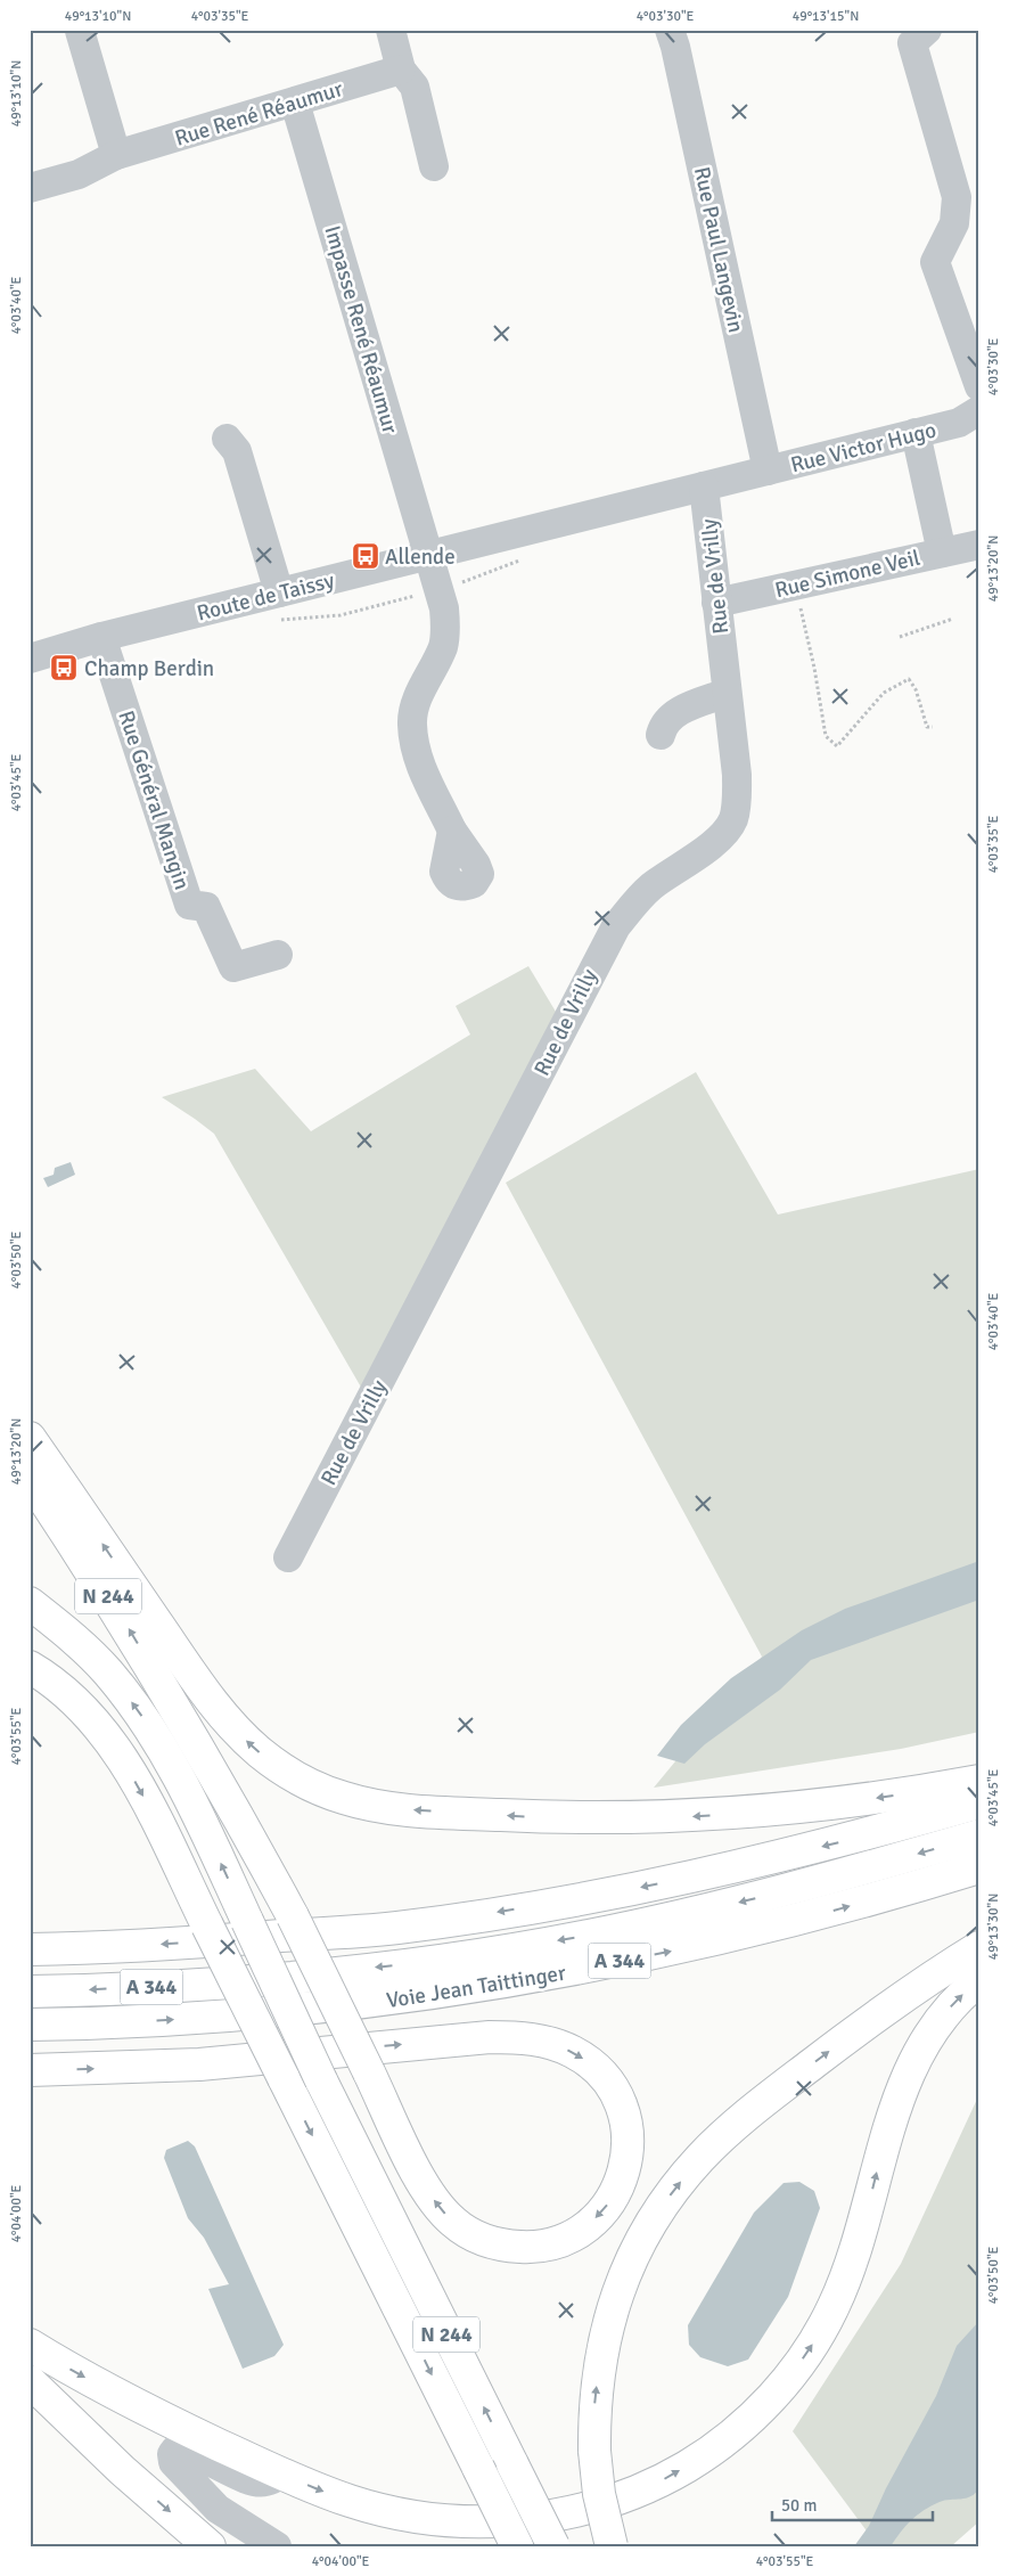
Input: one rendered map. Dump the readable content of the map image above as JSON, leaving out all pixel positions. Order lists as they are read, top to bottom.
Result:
{
  "streets": {
    "highway": ["N 244", "A 344", "Voie Jean Taittinger"],
    "street": [
      "Rue René Réaumur",
      "Rue Paul Langevin",
      "Impasse René Réaumur",
      "Rue Victor Hugo",
      "Rue Simone Veil",
      "Rue de Vrilly",
      "Route de Taissy",
      "Rue Général Mangin"
    ]
  },
  "crossings": [
    ["Rue René Réaumur", "Impasse René Réaumur"],
    ["Rue Paul Langevin", "Rue Victor Hugo"],
    ["Rue Paul Langevin", "Route de Taissy"],
    ["Impasse René Réaumur", "Route de Taissy"],
    ["Rue Victor Hugo", "Route de Taissy"],
    ["Rue Simone Veil", "Rue de Vrilly"],
    ["Rue de Vrilly", "Route de Taissy"],
    ["Route de Taissy", "Rue Général Mangin"]
  ],
  "places": {
    "bus stop": ["Allende", "Champ Berdin"]
  },
  "scale_bar": "50 m",
  "coordinates": [
    "49°13'10\"N",
    "4°03'35\"E",
    "4°03'30\"E",
    "49°13'15\"N",
    "4°03'40\"E",
    "49°13'20\"N",
    "4°03'45\"E",
    "4°03'50\"E",
    "4°03'55\"E",
    "49°13'30\"N",
    "4°04'00\"E"
  ]
}
